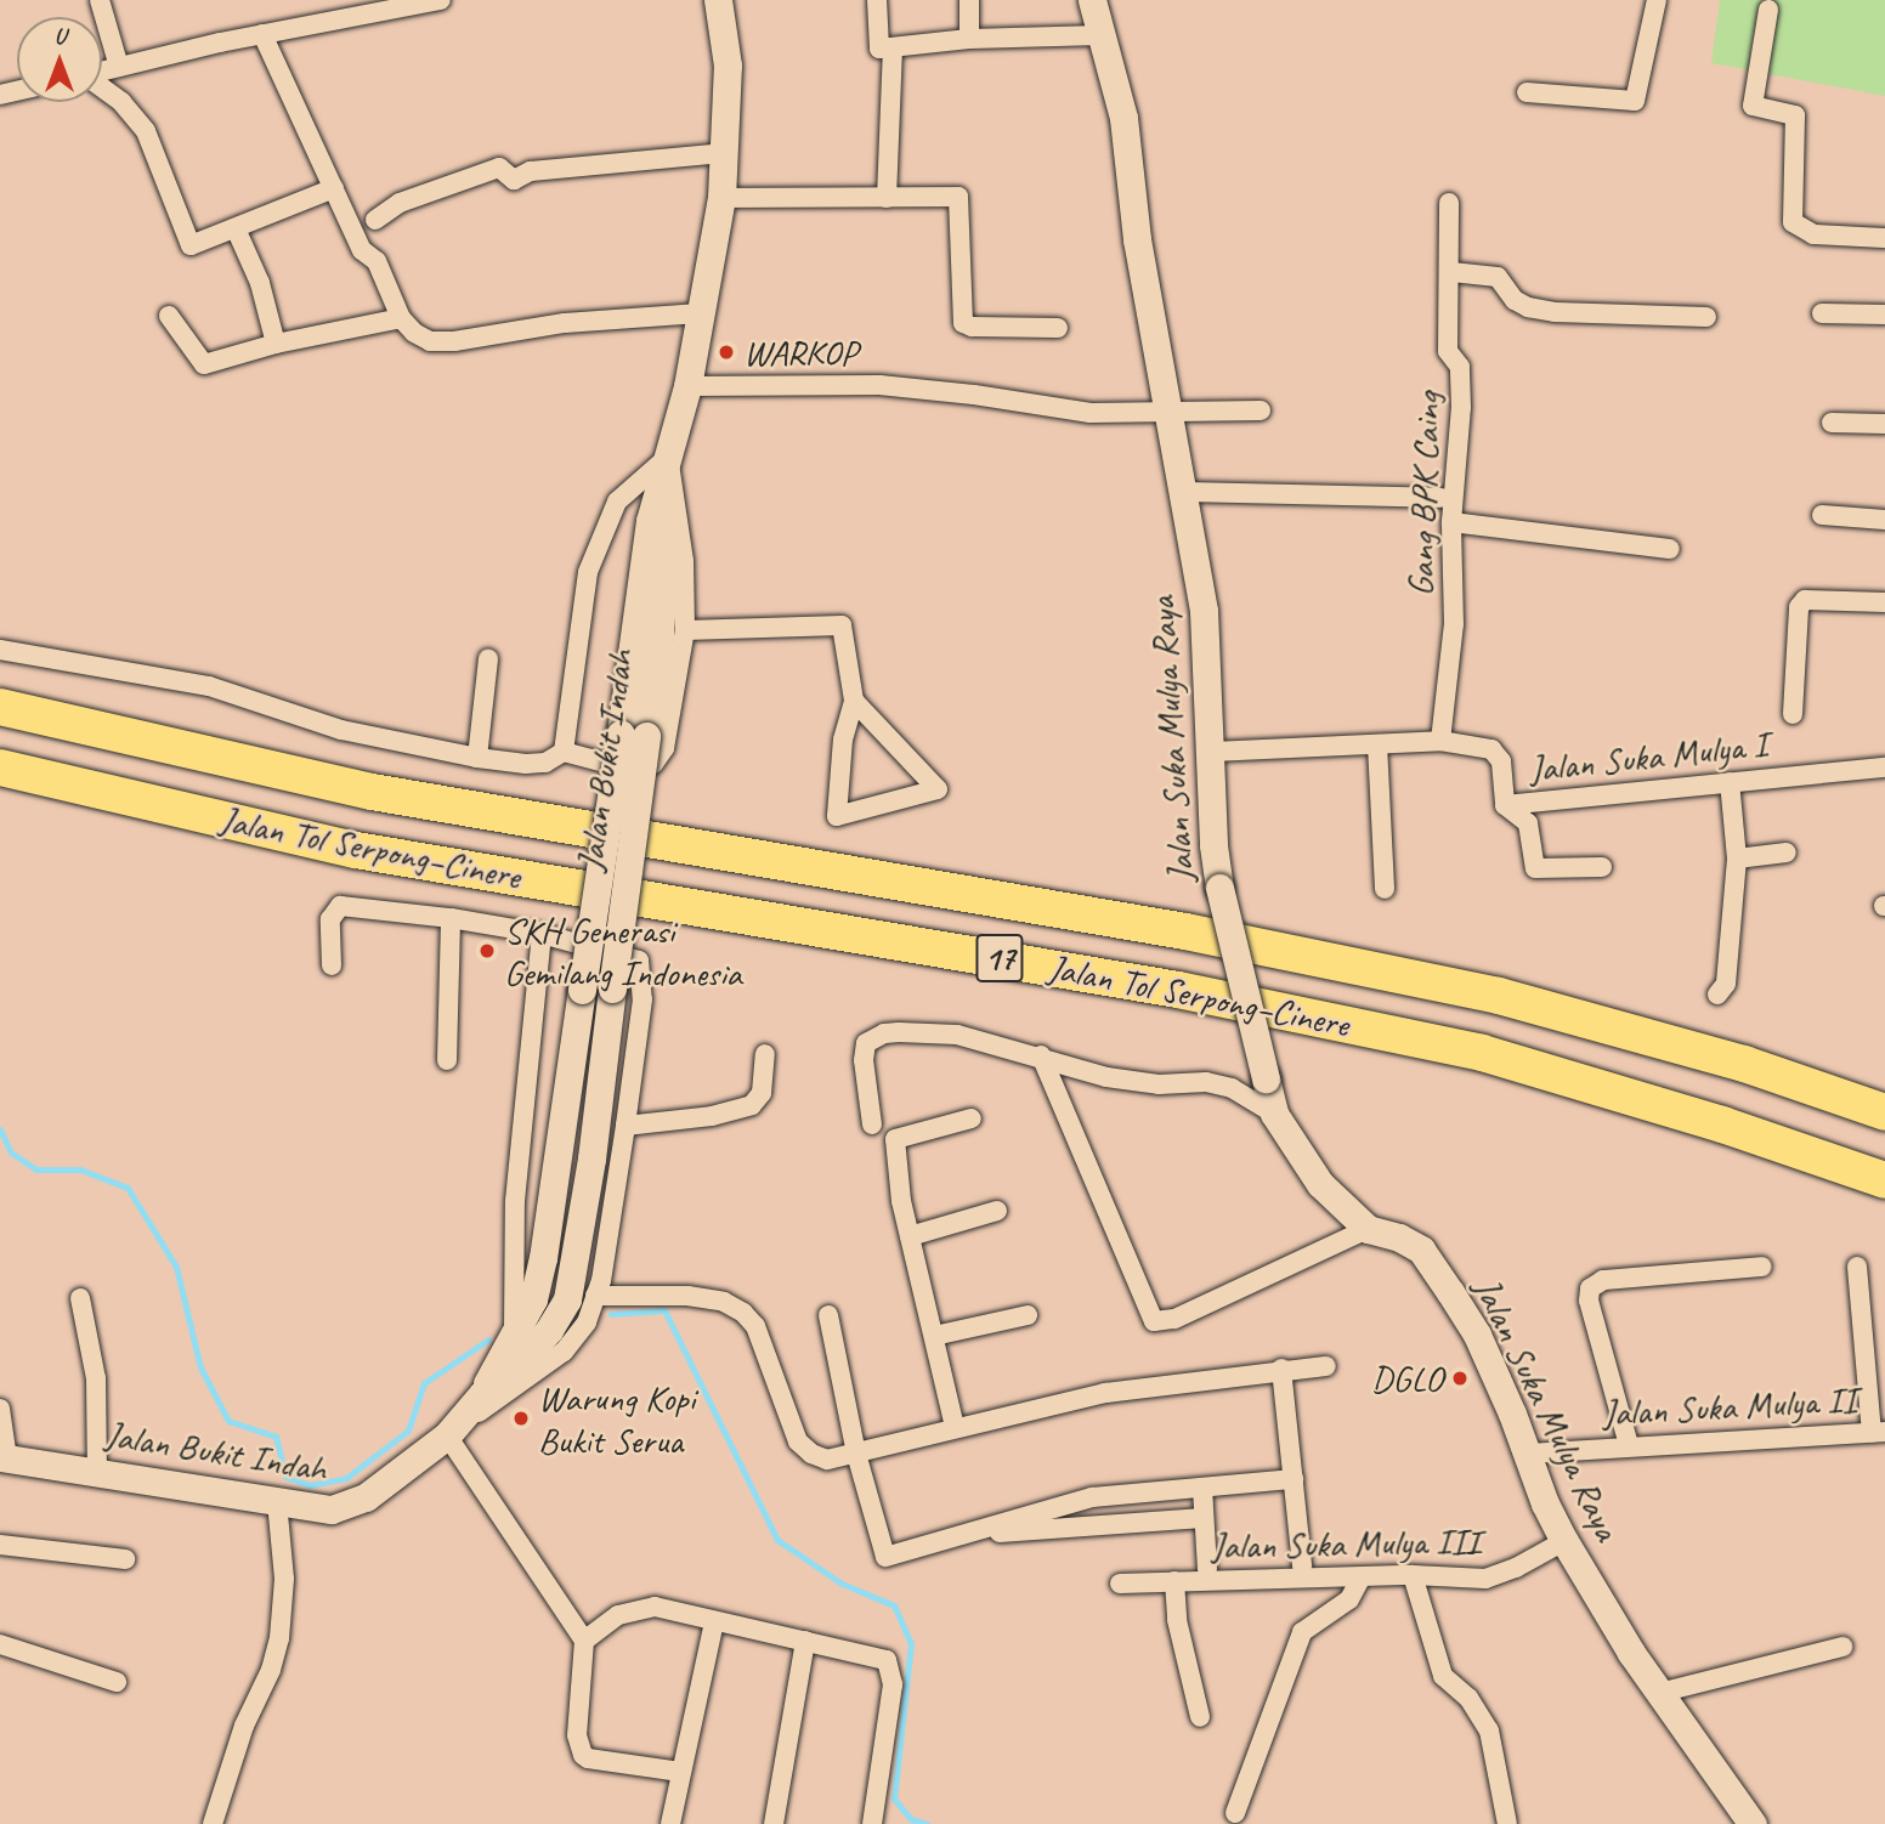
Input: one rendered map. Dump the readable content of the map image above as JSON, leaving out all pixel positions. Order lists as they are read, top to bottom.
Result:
{
  "streets": {
    "highway": ["Jalan Tol Serpong–Cinere", "17"],
    "main road": ["Jalan Suka Mulya Raya", "Jalan Bukit Indah"],
    "street": [
      "Gang BPK Caing",
      "Jalan Suka Mulya I",
      "Jalan Suka Mulya II",
      "Jalan Suka Mulya III"
    ]
  },
  "crossings": [
    ["Gang BPK Caing", "Jalan Suka Mulya I"],
    ["Jalan Suka Mulya Raya", "Jalan Suka Mulya I"],
    ["Jalan Suka Mulya Raya", "Jalan Suka Mulya II"],
    ["Jalan Suka Mulya Raya", "Jalan Suka Mulya III"]
  ],
  "places": [
    "WARKOP",
    "SKH Generasi Gemilang Indonesia",
    "DGLO",
    "Warung Kopi Bukit Serua"
  ],
  "north": "top"
}
